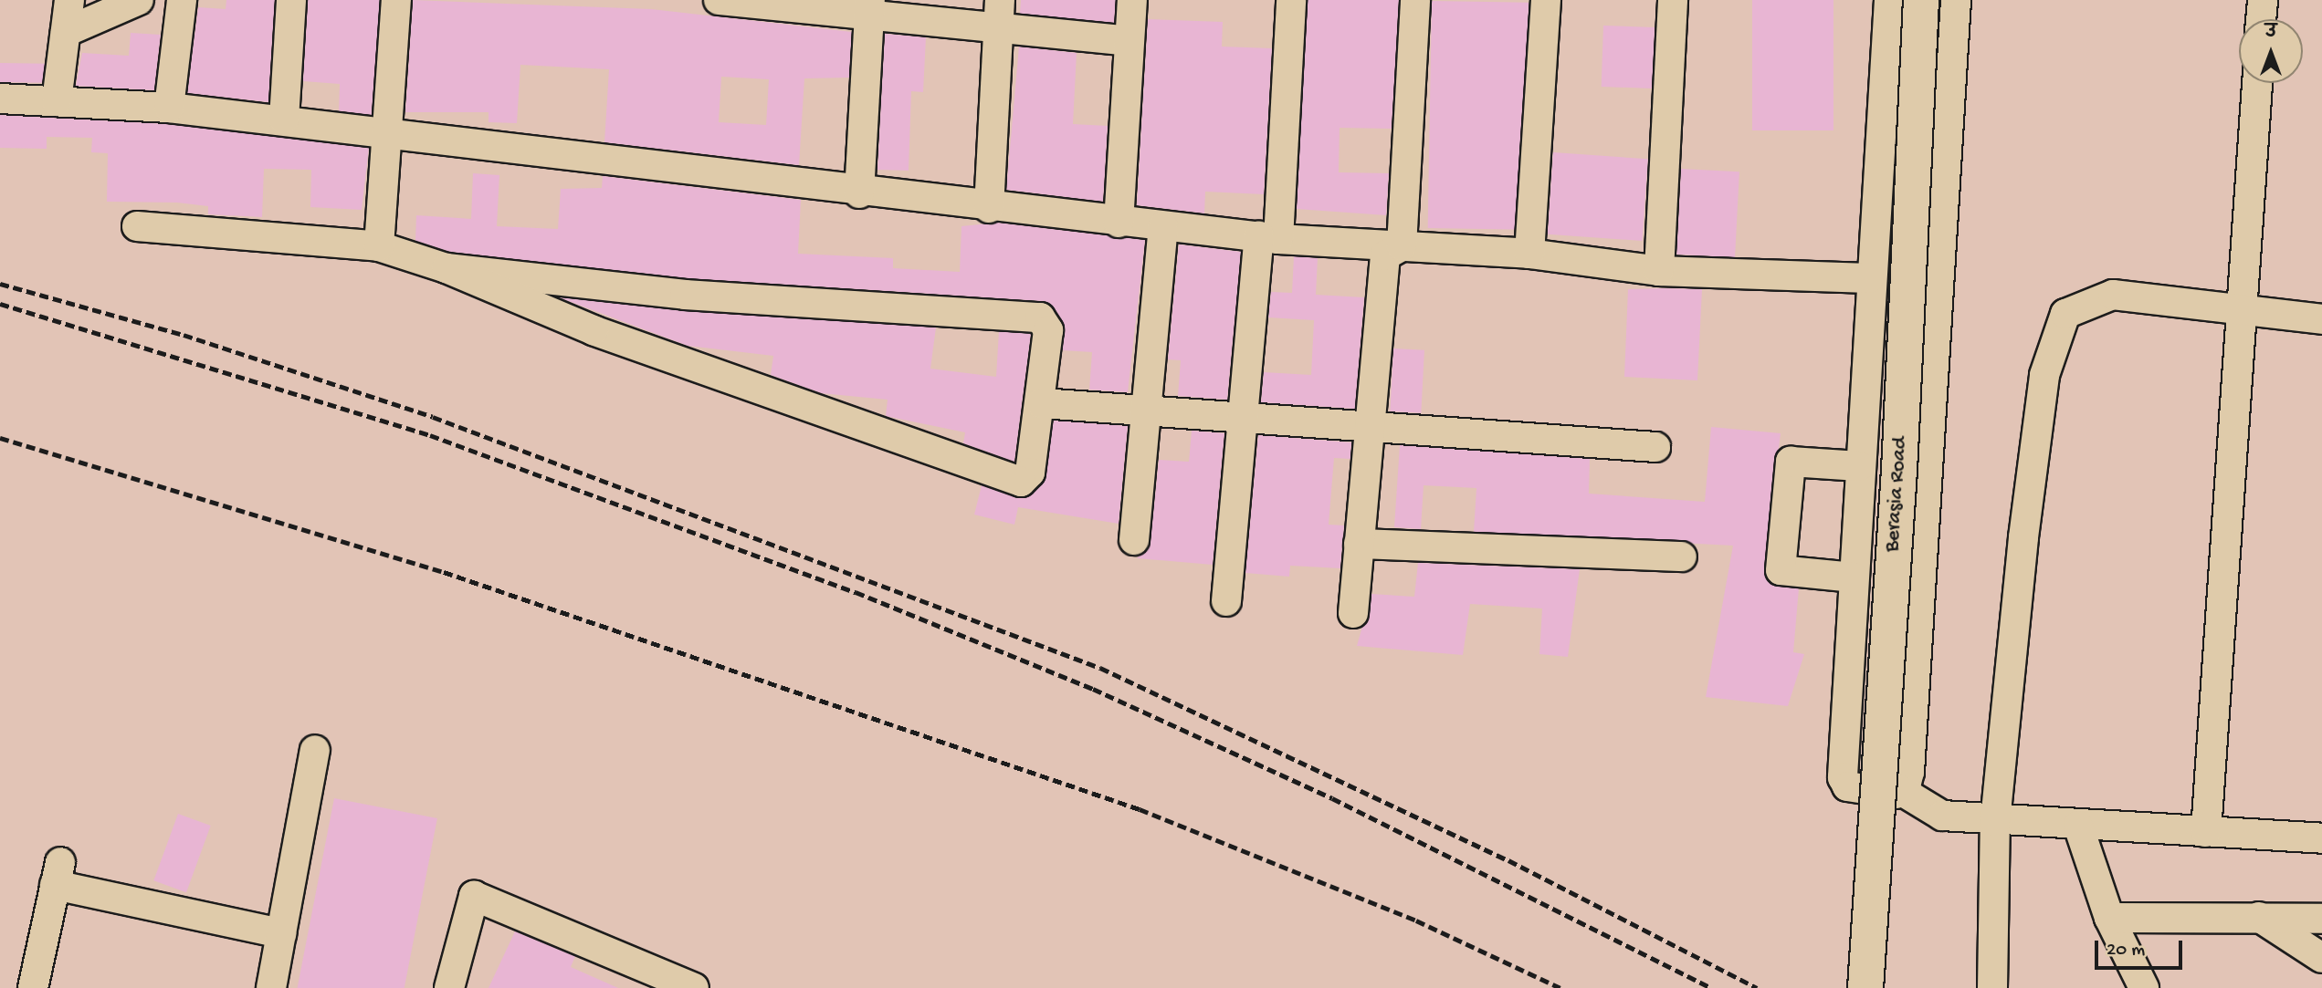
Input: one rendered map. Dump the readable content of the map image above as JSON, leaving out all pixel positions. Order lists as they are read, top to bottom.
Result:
{
  "streets": {
    "main road": ["Berasia Road"]
  },
  "scale_bar": "20 m",
  "north": "top"
}
